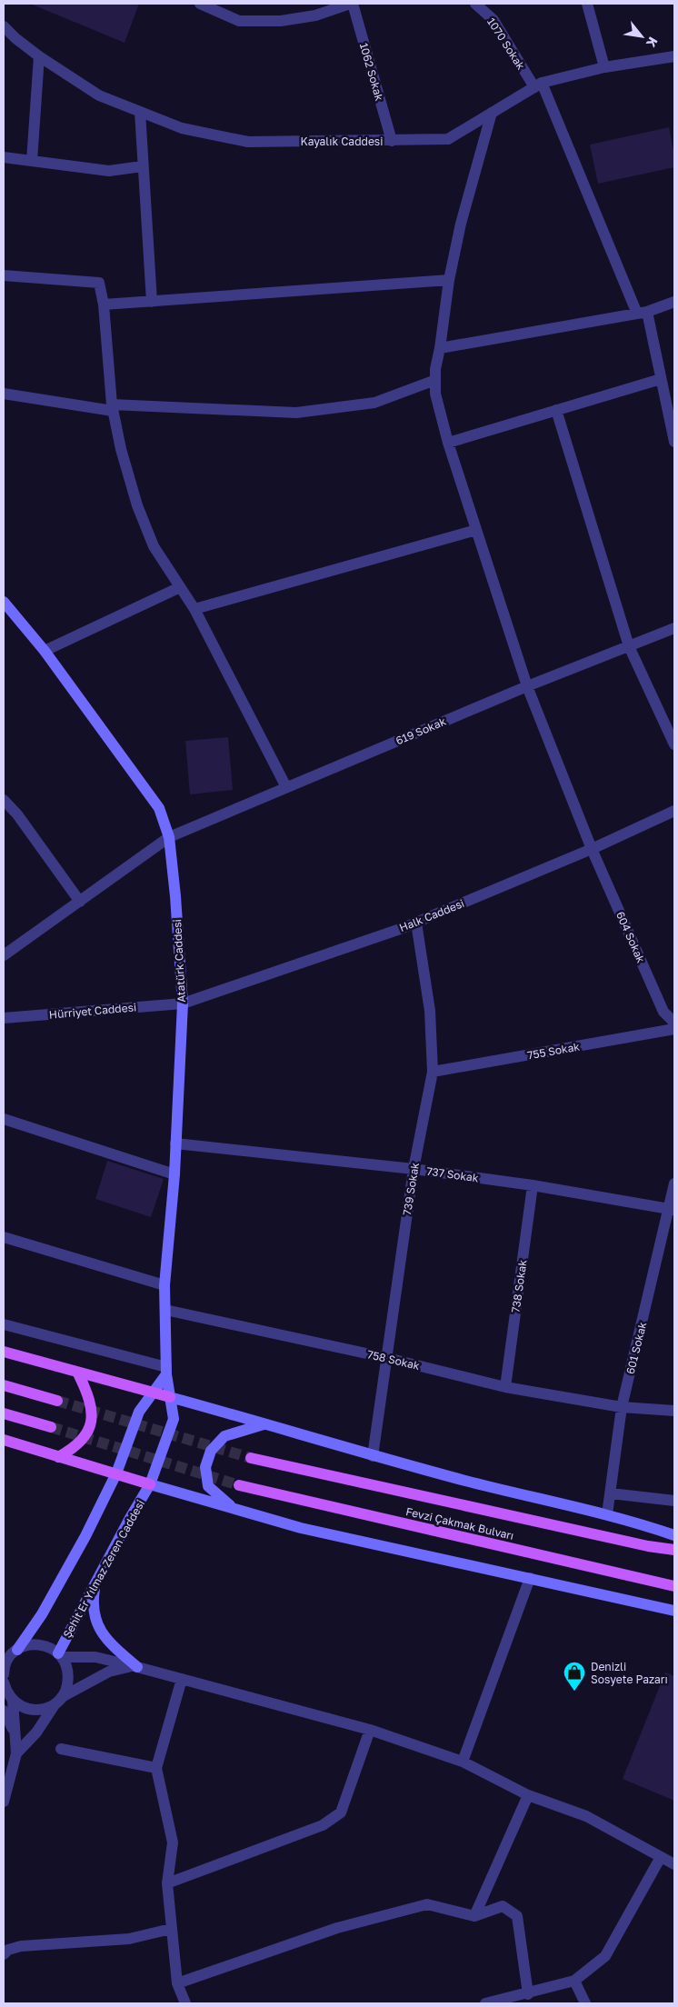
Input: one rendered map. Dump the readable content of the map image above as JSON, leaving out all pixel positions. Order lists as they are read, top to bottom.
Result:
{
  "streets": {
    "main road": ["Atatürk Caddesi", "Fevzi Çakmak Bulvarı", "Şehit Er Yılmaz Zeren Caddesi"],
    "street": [
      "1070 Sokak",
      "1062 Sokak",
      "Kayalık Caddesi",
      "619 Sokak",
      "Halk Caddesi",
      "604 Sokak",
      "Hürriyet Caddesi",
      "755 Sokak",
      "737 Sokak",
      "739 Sokak",
      "738 Sokak",
      "601 Sokak",
      "758 Sokak"
    ]
  },
  "crossings": [
    ["1070 Sokak", "Kayalık Caddesi"],
    ["1062 Sokak", "Kayalık Caddesi"],
    ["Kayalık Caddesi", "604 Sokak"],
    ["619 Sokak", "604 Sokak"],
    ["619 Sokak", "Atatürk Caddesi"],
    ["Halk Caddesi", "604 Sokak"],
    ["Halk Caddesi", "Atatürk Caddesi"],
    ["Halk Caddesi", "Hürriyet Caddesi"],
    ["Halk Caddesi", "739 Sokak"],
    ["Atatürk Caddesi", "Hürriyet Caddesi"],
    ["Atatürk Caddesi", "737 Sokak"],
    ["Atatürk Caddesi", "758 Sokak"],
    ["Atatürk Caddesi", "Şehit Er Yılmaz Zeren Caddesi"],
    ["755 Sokak", "739 Sokak"],
    ["737 Sokak", "739 Sokak"],
    ["737 Sokak", "738 Sokak"],
    ["737 Sokak", "601 Sokak"],
    ["739 Sokak", "758 Sokak"],
    ["738 Sokak", "758 Sokak"],
    ["601 Sokak", "758 Sokak"]
  ],
  "places": {
    "shop": ["Denizli Sosyete Pazarı"]
  },
  "north": "bottom right"
}
